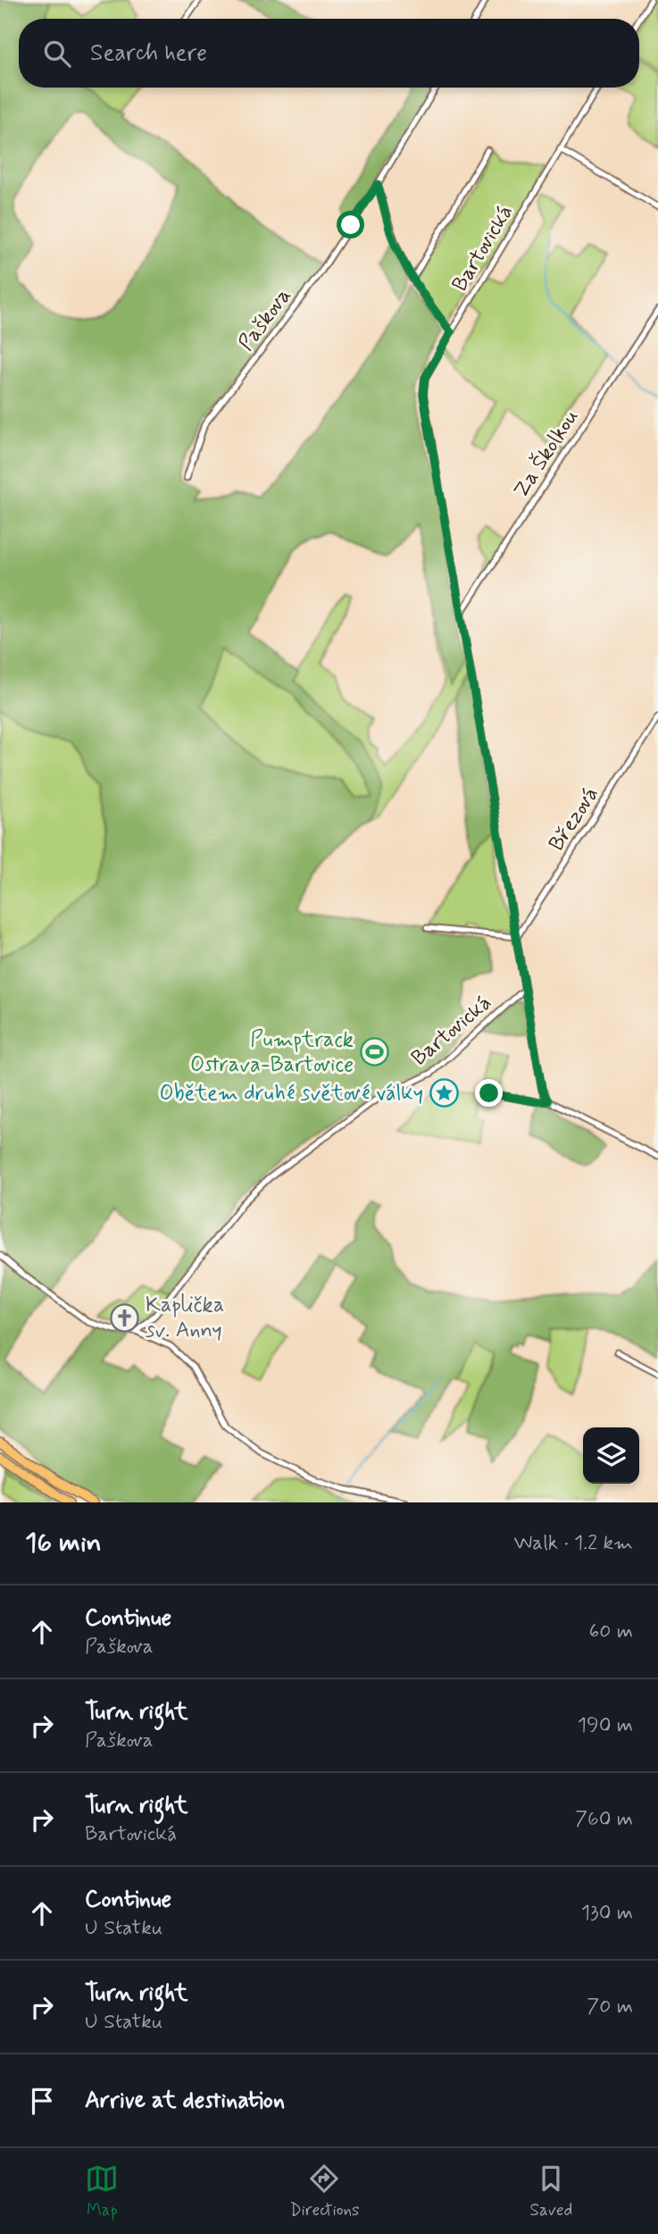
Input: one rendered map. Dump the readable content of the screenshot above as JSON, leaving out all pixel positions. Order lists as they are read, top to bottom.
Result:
{
  "streets": {
    "street": [
      "Bartovická",
      "Paškova",
      "Za Školkou",
      "Březová"
    ]
  },
  "crossings": [
    ["Bartovická", "Za Školkou"],
    ["Bartovická", "Březová"]
  ],
  "places": {
    "sports": ["Pumptrack Ostrava-Bartovice"],
    "place": ["Obětem druhé světové války"],
    "church": ["Kaplička sv. Anny"]
  },
  "page": {
    "search": "Search here",
    "heading": ["16 min", "Walk · 1.2 km"],
    "list": [
      ["Continue", "Paškova", "60 m"],
      ["Turn right", "Paškova", "190 m"],
      ["Turn right", "Bartovická", "760 m"],
      ["Continue", "U Statku", "130 m"],
      ["Turn right", "U Statku", "70 m"],
      "Arrive at destination"
    ],
    "nav": ["Map", "Directions", "Saved"]
  }
}
